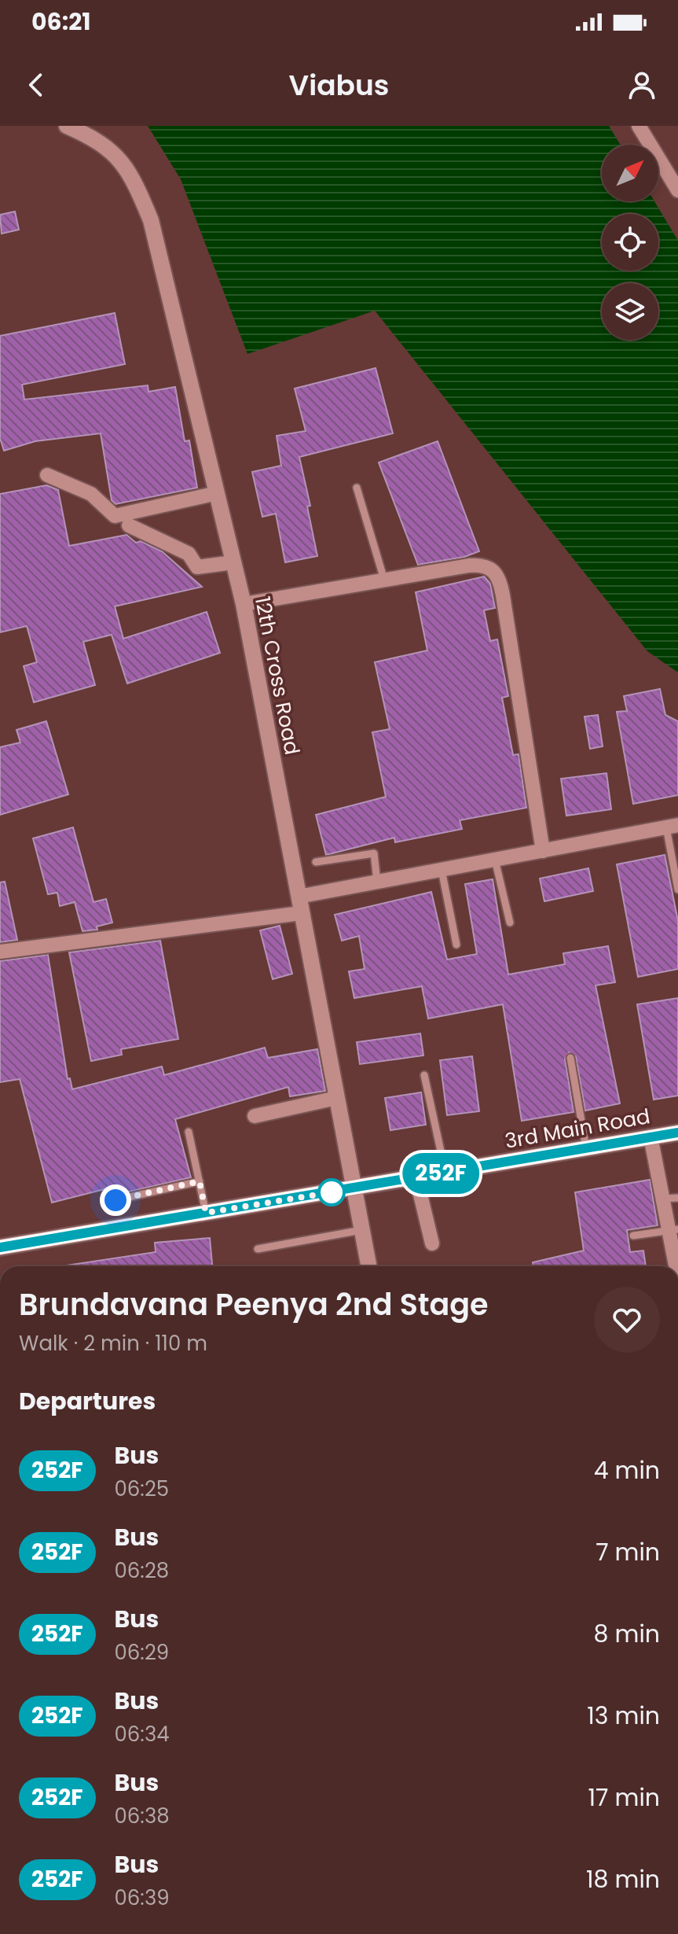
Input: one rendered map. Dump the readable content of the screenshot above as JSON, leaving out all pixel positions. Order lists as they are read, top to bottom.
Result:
{
  "streets": {
    "street": ["12th Cross Road", "3rd Main Road"]
  },
  "crossings": [
    ["12th Cross Road", "3rd Main Road"]
  ],
  "lines": ["bus line 252F"],
  "north": "top right",
  "page": {
    "status": "06:21",
    "header": "Viabus",
    "on_map": "252F",
    "heading": [
      ["Brundavana Peenya 2nd Stage", "Walk · 2 min · 110 m"],
      "Departures"
    ],
    "list": [
      {
        "mark": "252F",
        "name": "Bus",
        "note": "06:25",
        "value": "4 min"
      },
      {
        "mark": "252F",
        "name": "Bus",
        "note": "06:28",
        "value": "7 min"
      },
      {
        "mark": "252F",
        "name": "Bus",
        "note": "06:29",
        "value": "8 min"
      },
      {
        "mark": "252F",
        "name": "Bus",
        "note": "06:34",
        "value": "13 min"
      },
      {
        "mark": "252F",
        "name": "Bus",
        "note": "06:38",
        "value": "17 min"
      },
      {
        "mark": "252F",
        "name": "Bus",
        "note": "06:39",
        "value": "18 min"
      }
    ]
  }
}
